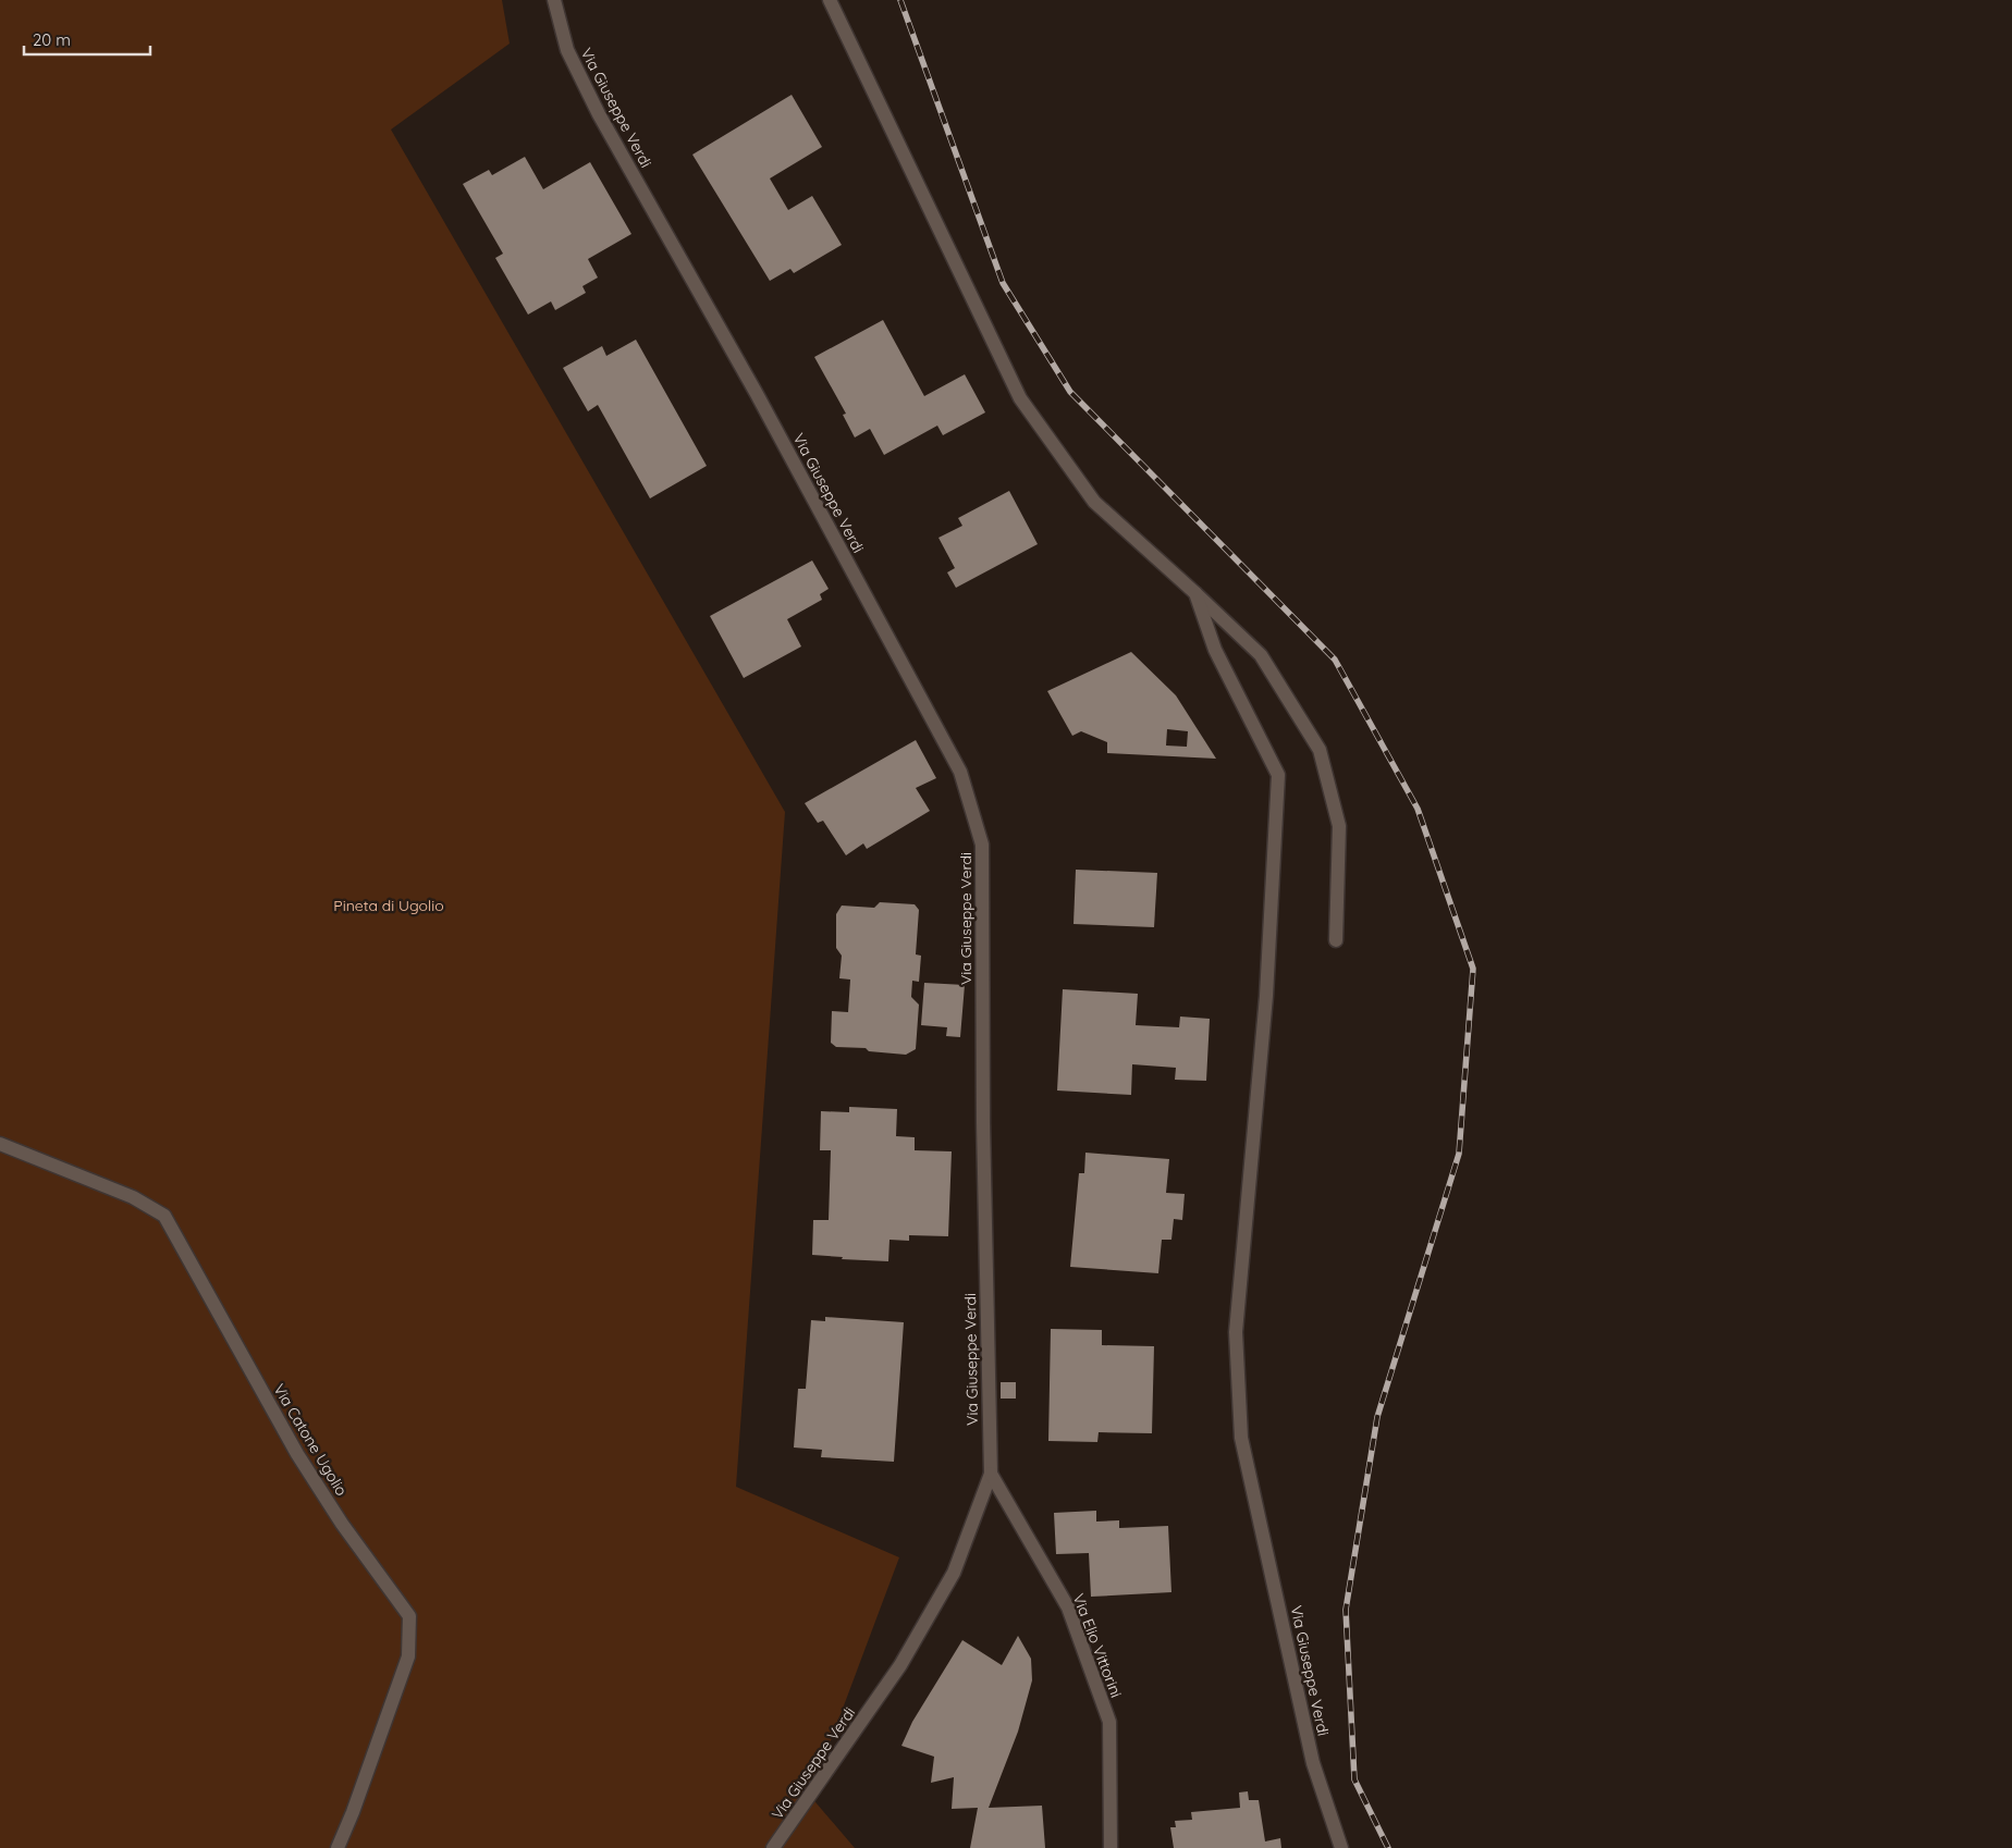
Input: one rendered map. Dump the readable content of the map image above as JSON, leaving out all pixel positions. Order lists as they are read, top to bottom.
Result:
{
  "streets": {
    "street": ["Via Giuseppe Verdi", "Via Catone Ugolio", "Via Elio Vittorini"]
  },
  "crossings": [
    ["Via Giuseppe Verdi", "Via Elio Vittorini"]
  ],
  "parks": ["Pineta di Ugolio"],
  "scale_bar": "20 m"
}
